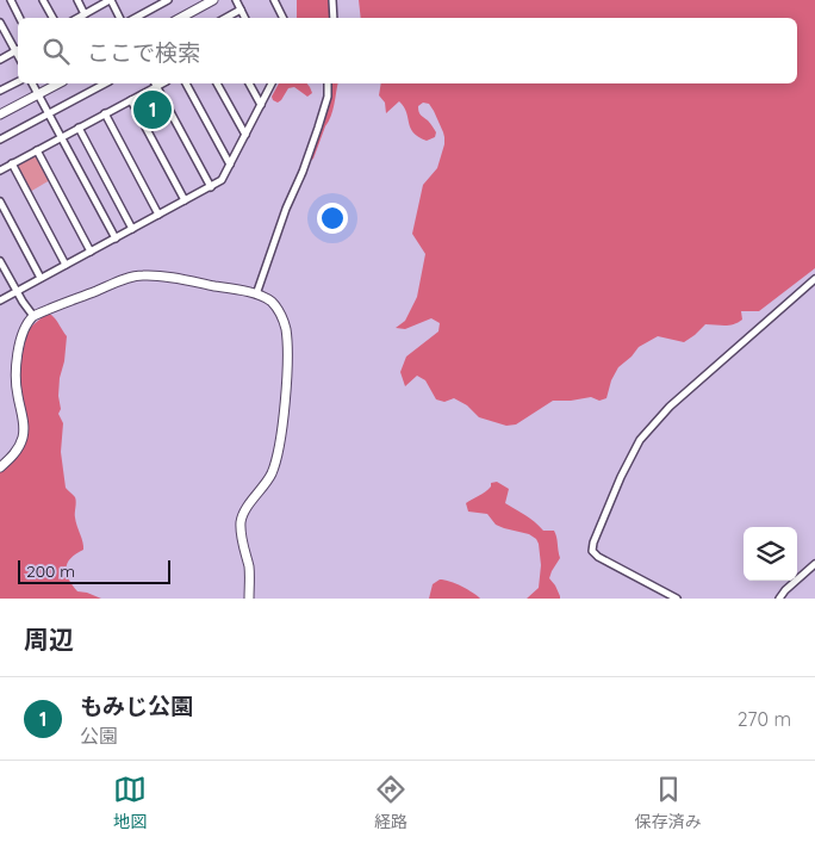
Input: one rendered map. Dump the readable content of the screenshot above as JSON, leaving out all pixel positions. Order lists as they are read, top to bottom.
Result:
{
  "scale_bar": "200 m",
  "page": {
    "search": "ここで検索",
    "pins": "1",
    "scale": "200 m",
    "heading": "周辺",
    "list": [
      {
        "mark": "1",
        "name": "もみじ公園",
        "note": "公園",
        "value": "270 m"
      }
    ],
    "nav": ["地図", "経路", "保存済み"]
  }
}
